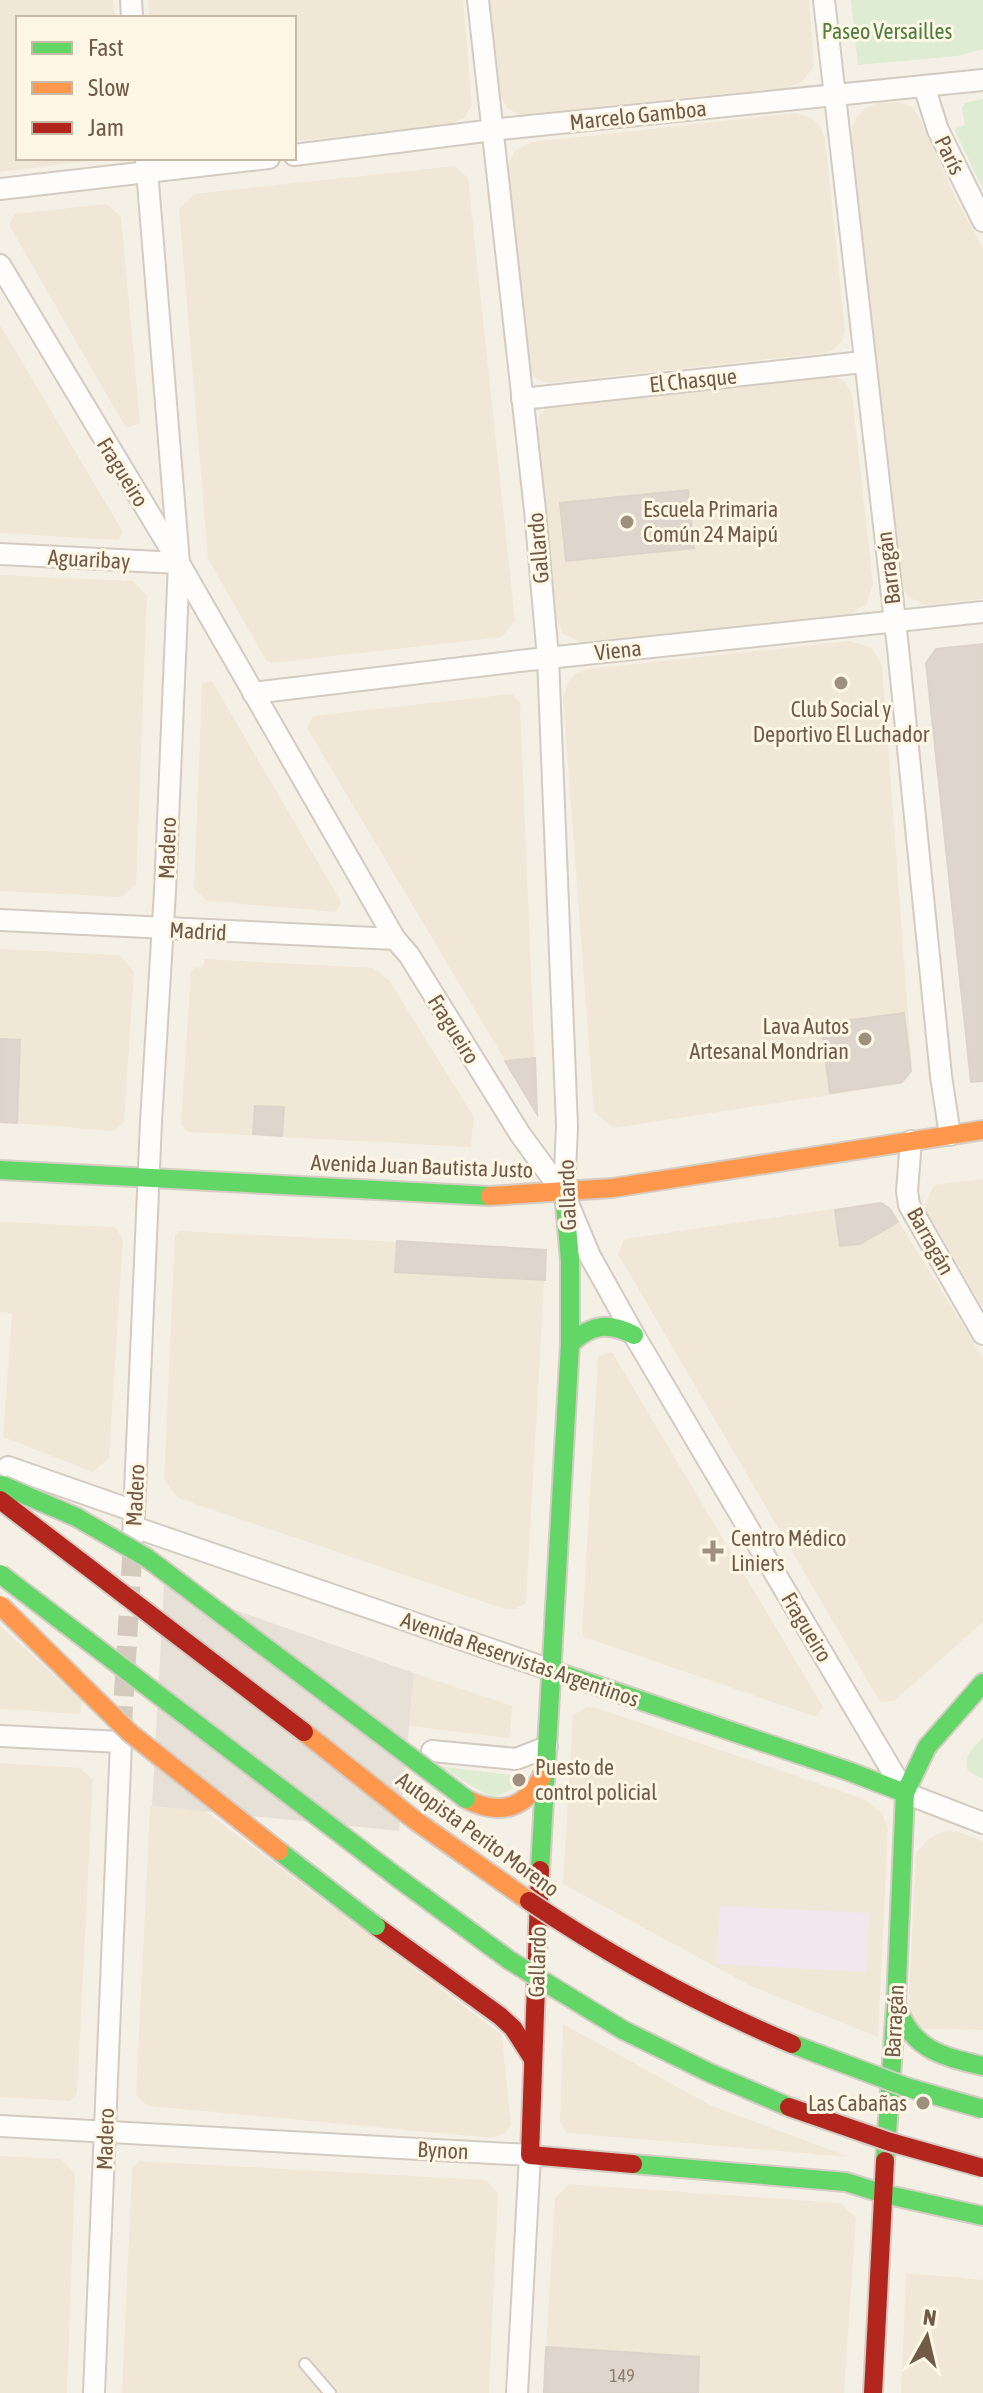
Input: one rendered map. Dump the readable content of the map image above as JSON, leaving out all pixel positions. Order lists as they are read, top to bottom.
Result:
{
  "streets": {
    "main road": [
      "Gallardo",
      "Barragán",
      "Avenida Juan Bautista Justo",
      "Avenida Reservistas Argentinos",
      "Autopista Perito Moreno",
      "Bynon"
    ],
    "street": [
      "Marcelo Gamboa",
      "París",
      "El Chasque",
      "Fragueiro",
      "Aguaribay",
      "Viena",
      "Madero",
      "Madrid"
    ]
  },
  "crossings": [
    ["Marcelo Gamboa", "París"],
    ["Marcelo Gamboa", "Gallardo"],
    ["Marcelo Gamboa", "Barragán"],
    ["El Chasque", "Gallardo"],
    ["El Chasque", "Barragán"],
    ["Fragueiro", "Gallardo"],
    ["Fragueiro", "Aguaribay"],
    ["Fragueiro", "Barragán"],
    ["Fragueiro", "Viena"],
    ["Fragueiro", "Madero"],
    ["Fragueiro", "Madrid"],
    ["Fragueiro", "Avenida Juan Bautista Justo"],
    ["Fragueiro", "Avenida Reservistas Argentinos"],
    ["Gallardo", "Viena"],
    ["Gallardo", "Avenida Juan Bautista Justo"],
    ["Gallardo", "Avenida Reservistas Argentinos"],
    ["Gallardo", "Bynon"],
    ["Aguaribay", "Madero"],
    ["Barragán", "Viena"],
    ["Barragán", "Avenida Juan Bautista Justo"],
    ["Barragán", "Avenida Reservistas Argentinos"],
    ["Barragán", "Bynon"],
    ["Madero", "Madrid"],
    ["Madero", "Avenida Juan Bautista Justo"],
    ["Madero", "Avenida Reservistas Argentinos"],
    ["Madero", "Bynon"]
  ],
  "parks": ["Paseo Versailles"],
  "places": {
    "other": [
      "Escuela Primaria Común 24 Maipú",
      "Club Social y Deportivo El Luchador",
      "Lava Autos Artesanal Mondrian",
      "Puesto de control policial",
      "Las Cabañas"
    ],
    "health": ["Centro Médico Liniers"]
  },
  "house_numbers": ["149"],
  "legend": ["Fast", "Slow", "Jam"],
  "north": "top"
}
